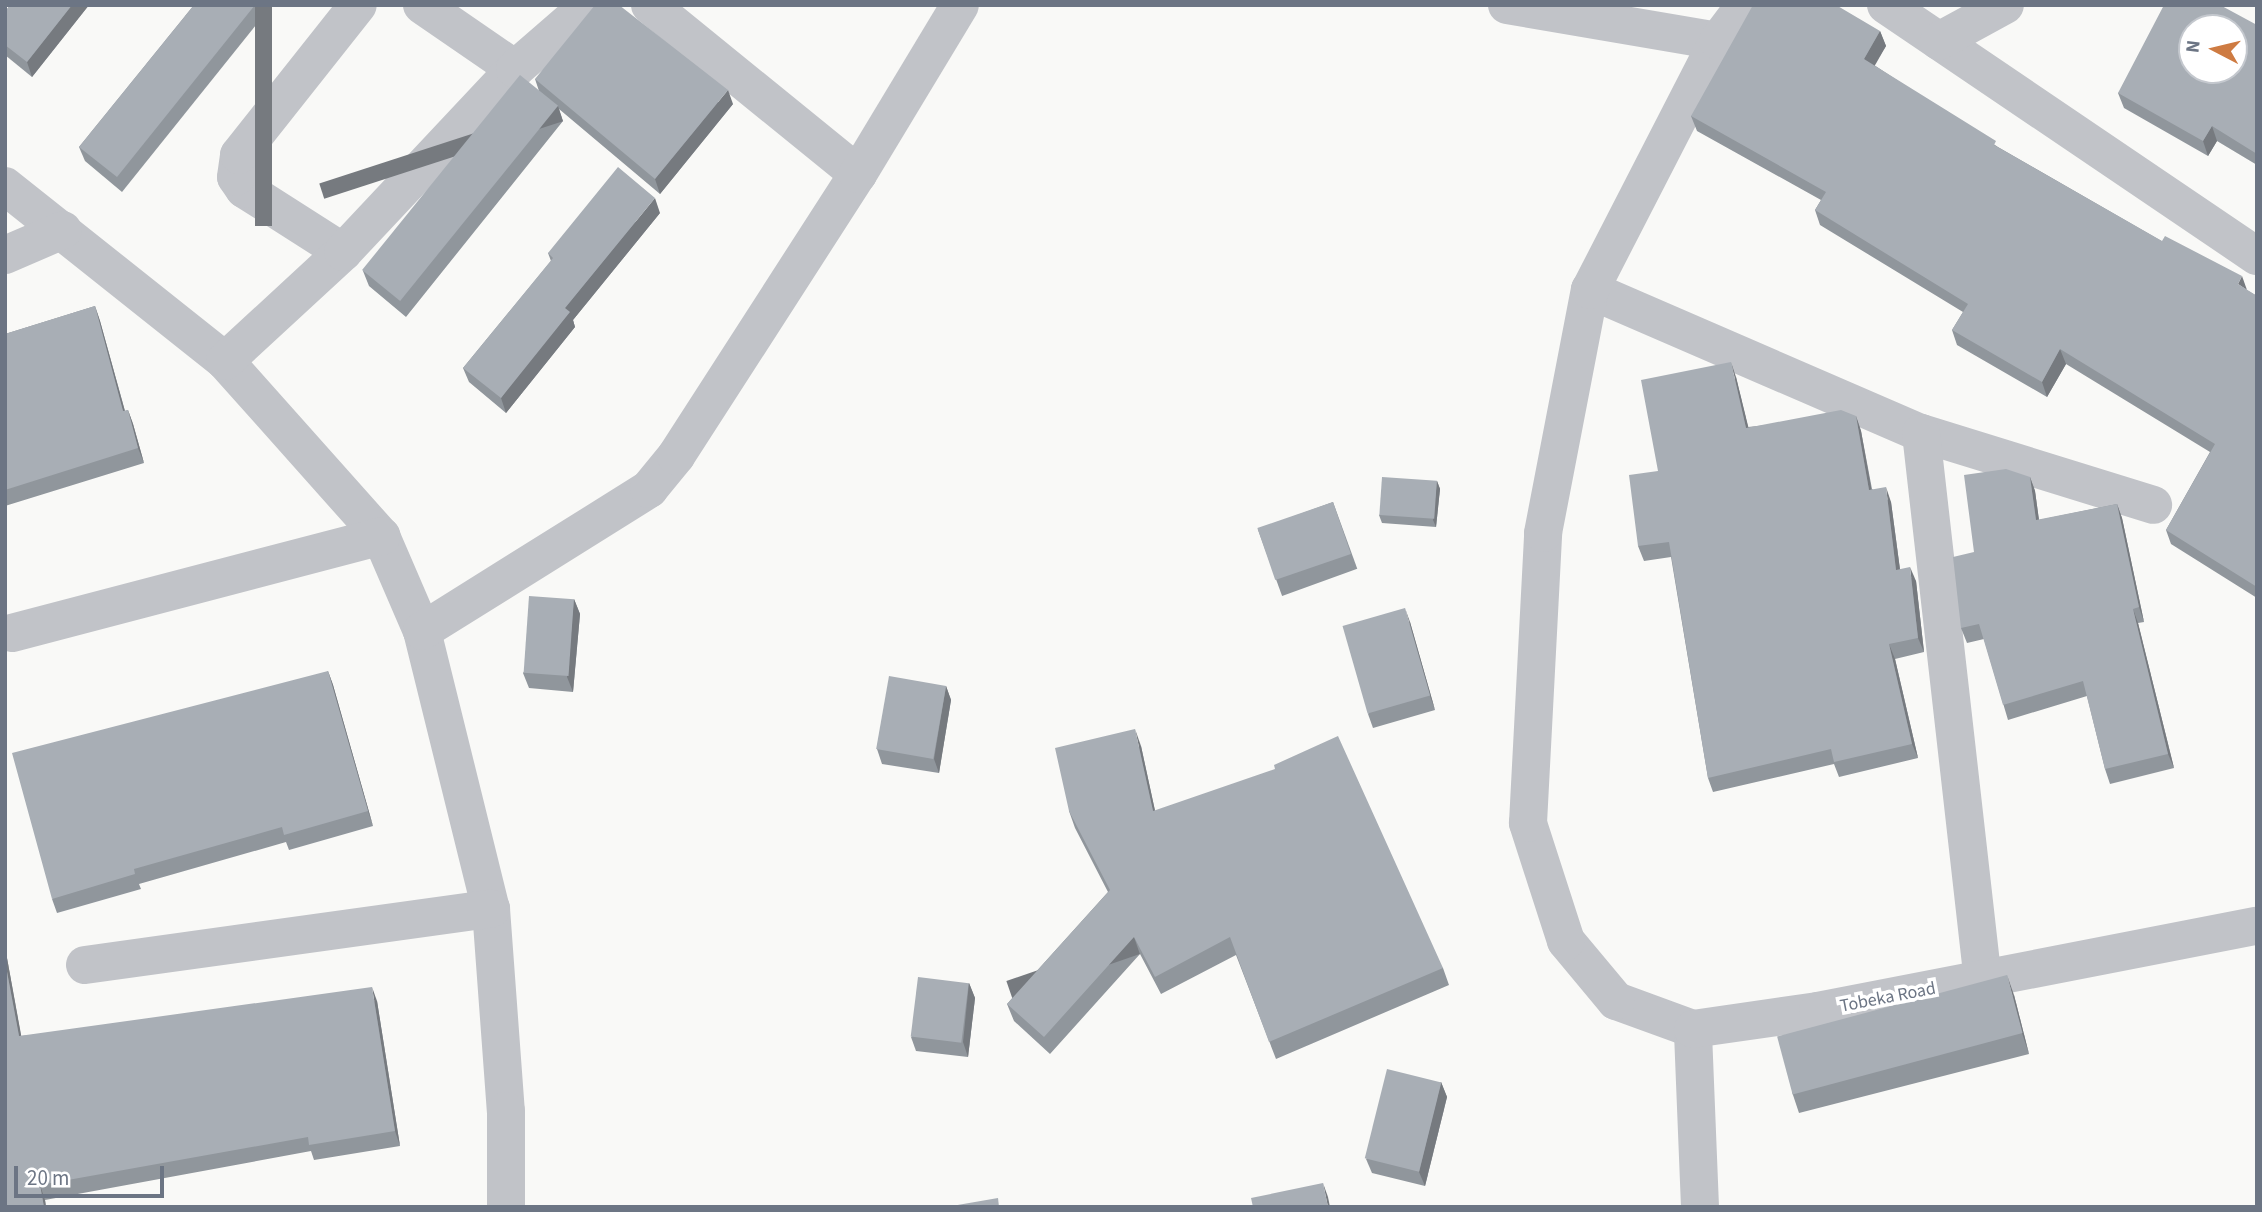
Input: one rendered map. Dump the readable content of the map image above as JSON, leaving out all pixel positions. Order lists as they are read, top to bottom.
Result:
{
  "streets": {
    "street": ["Tobeka Road"]
  },
  "scale_bar": "20 m",
  "north": "left"
}
